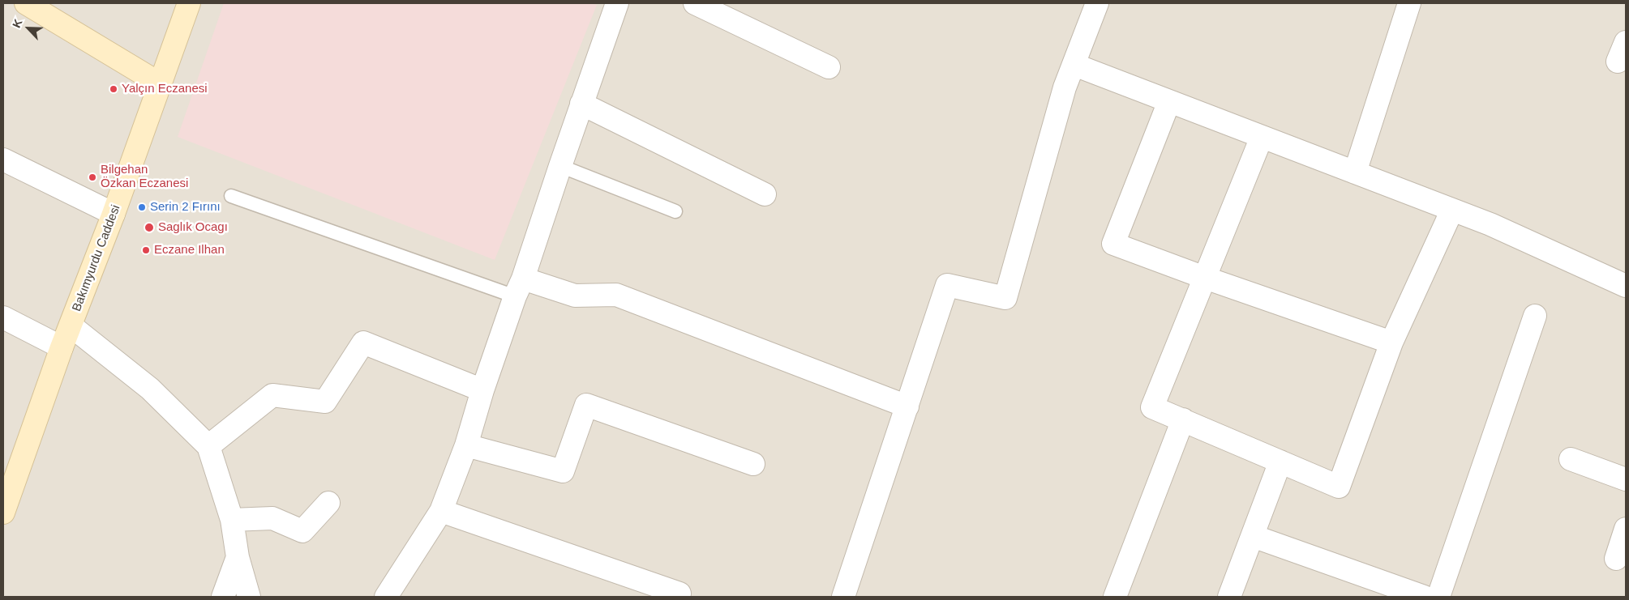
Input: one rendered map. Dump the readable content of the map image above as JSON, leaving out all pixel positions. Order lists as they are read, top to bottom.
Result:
{
  "streets": {
    "main road": ["Bakımyurdu Caddesi"]
  },
  "places": [
    "Yalçın Eczanesi",
    "Bilgehan Özkan Eczanesi",
    "Serin 2 Fırını",
    "Saglık Ocagı",
    "Eczane Ilhan"
  ],
  "north": "top left"
}
